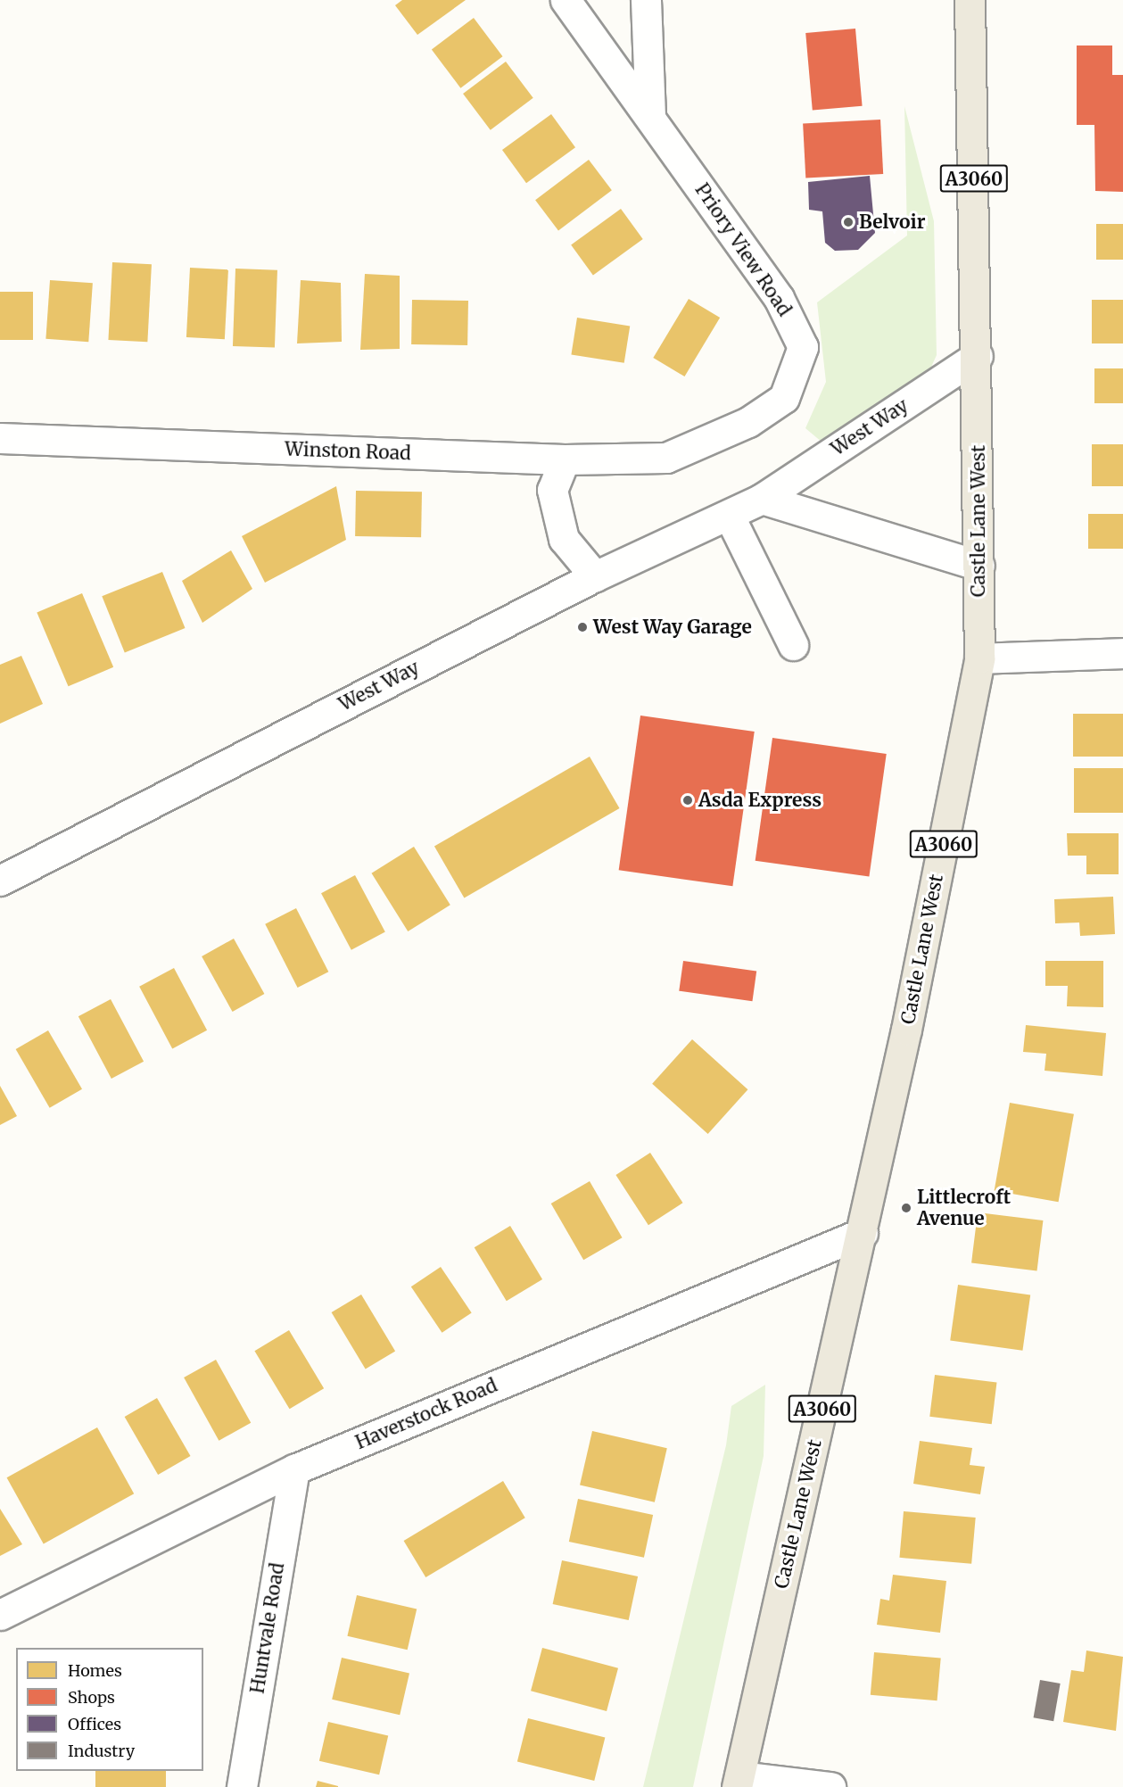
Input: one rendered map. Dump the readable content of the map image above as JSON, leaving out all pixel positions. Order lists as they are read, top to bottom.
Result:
{
  "streets": {
    "main road": ["A3060", "Castle Lane West"],
    "street": [
      "Priory View Road",
      "West Way",
      "Winston Road",
      "Haverstock Road",
      "Huntvale Road"
    ]
  },
  "crossings": [
    ["Priory View Road", "Winston Road"],
    ["West Way", "Castle Lane West"],
    ["Castle Lane West", "Haverstock Road"],
    ["Haverstock Road", "Huntvale Road"]
  ],
  "places": [
    "Belvoir",
    "West Way Garage",
    "Asda Express",
    "Littlecroft Avenue"
  ],
  "legend": [
    "Homes",
    "Shops",
    "Offices",
    "Industry"
  ]
}
